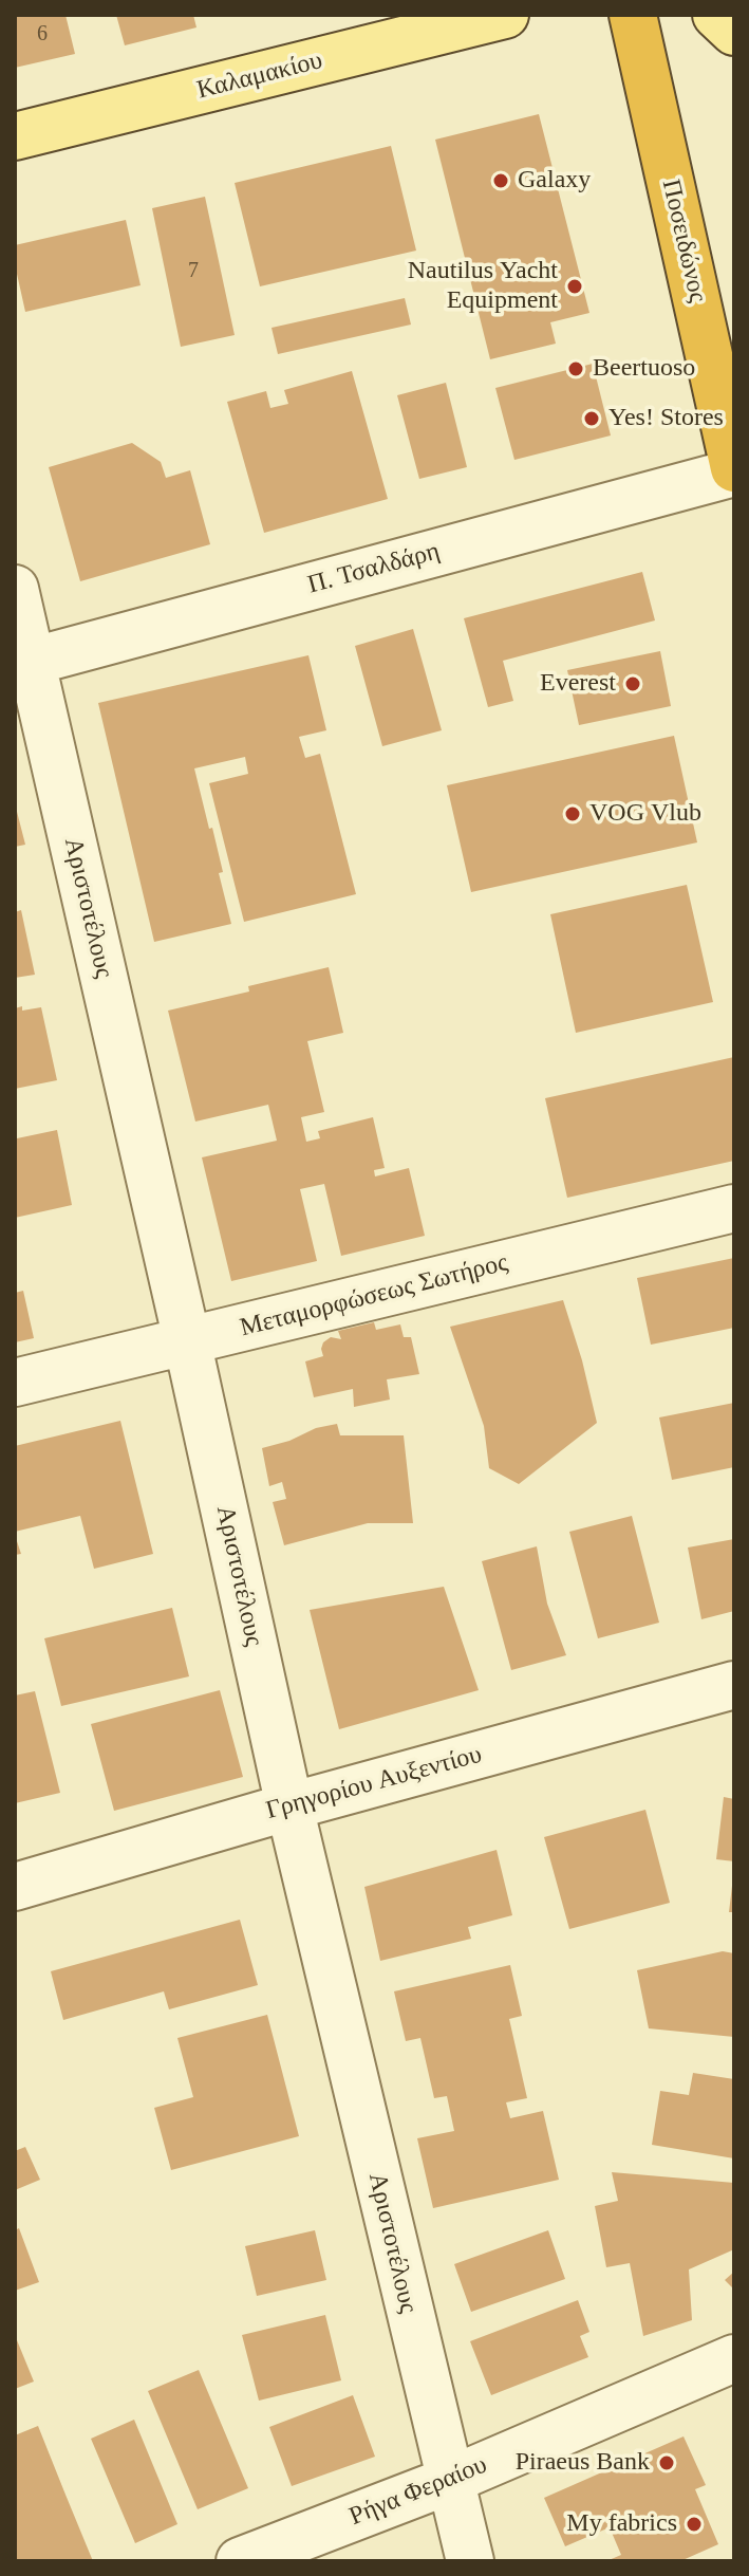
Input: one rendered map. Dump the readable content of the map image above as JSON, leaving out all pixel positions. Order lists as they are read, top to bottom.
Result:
{
  "streets": {
    "highway": ["Ποσειδώνος"],
    "main road": ["Καλαμακίου"],
    "street": [
      "Π. Τσαλδάρη",
      "Αριστοτέλους",
      "Μεταμορφώσεως Σωτήρος",
      "Γρηγορίου Αυξεντίου",
      "Ρήγα Φεραίου"
    ]
  },
  "crossings": [
    ["Ποσειδώνος", "Π. Τσαλδάρη"],
    ["Π. Τσαλδάρη", "Αριστοτέλους"],
    ["Αριστοτέλους", "Μεταμορφώσεως Σωτήρος"],
    ["Αριστοτέλους", "Γρηγορίου Αυξεντίου"],
    ["Αριστοτέλους", "Ρήγα Φεραίου"]
  ],
  "places": [
    "Galaxy",
    "Nautilus Yacht Equipment",
    "Beertuoso",
    "Yes! Stores",
    "Everest",
    "VOG Vlub",
    "Piraeus Bank",
    "My fabrics"
  ],
  "house_numbers": ["6", "7"]
}
